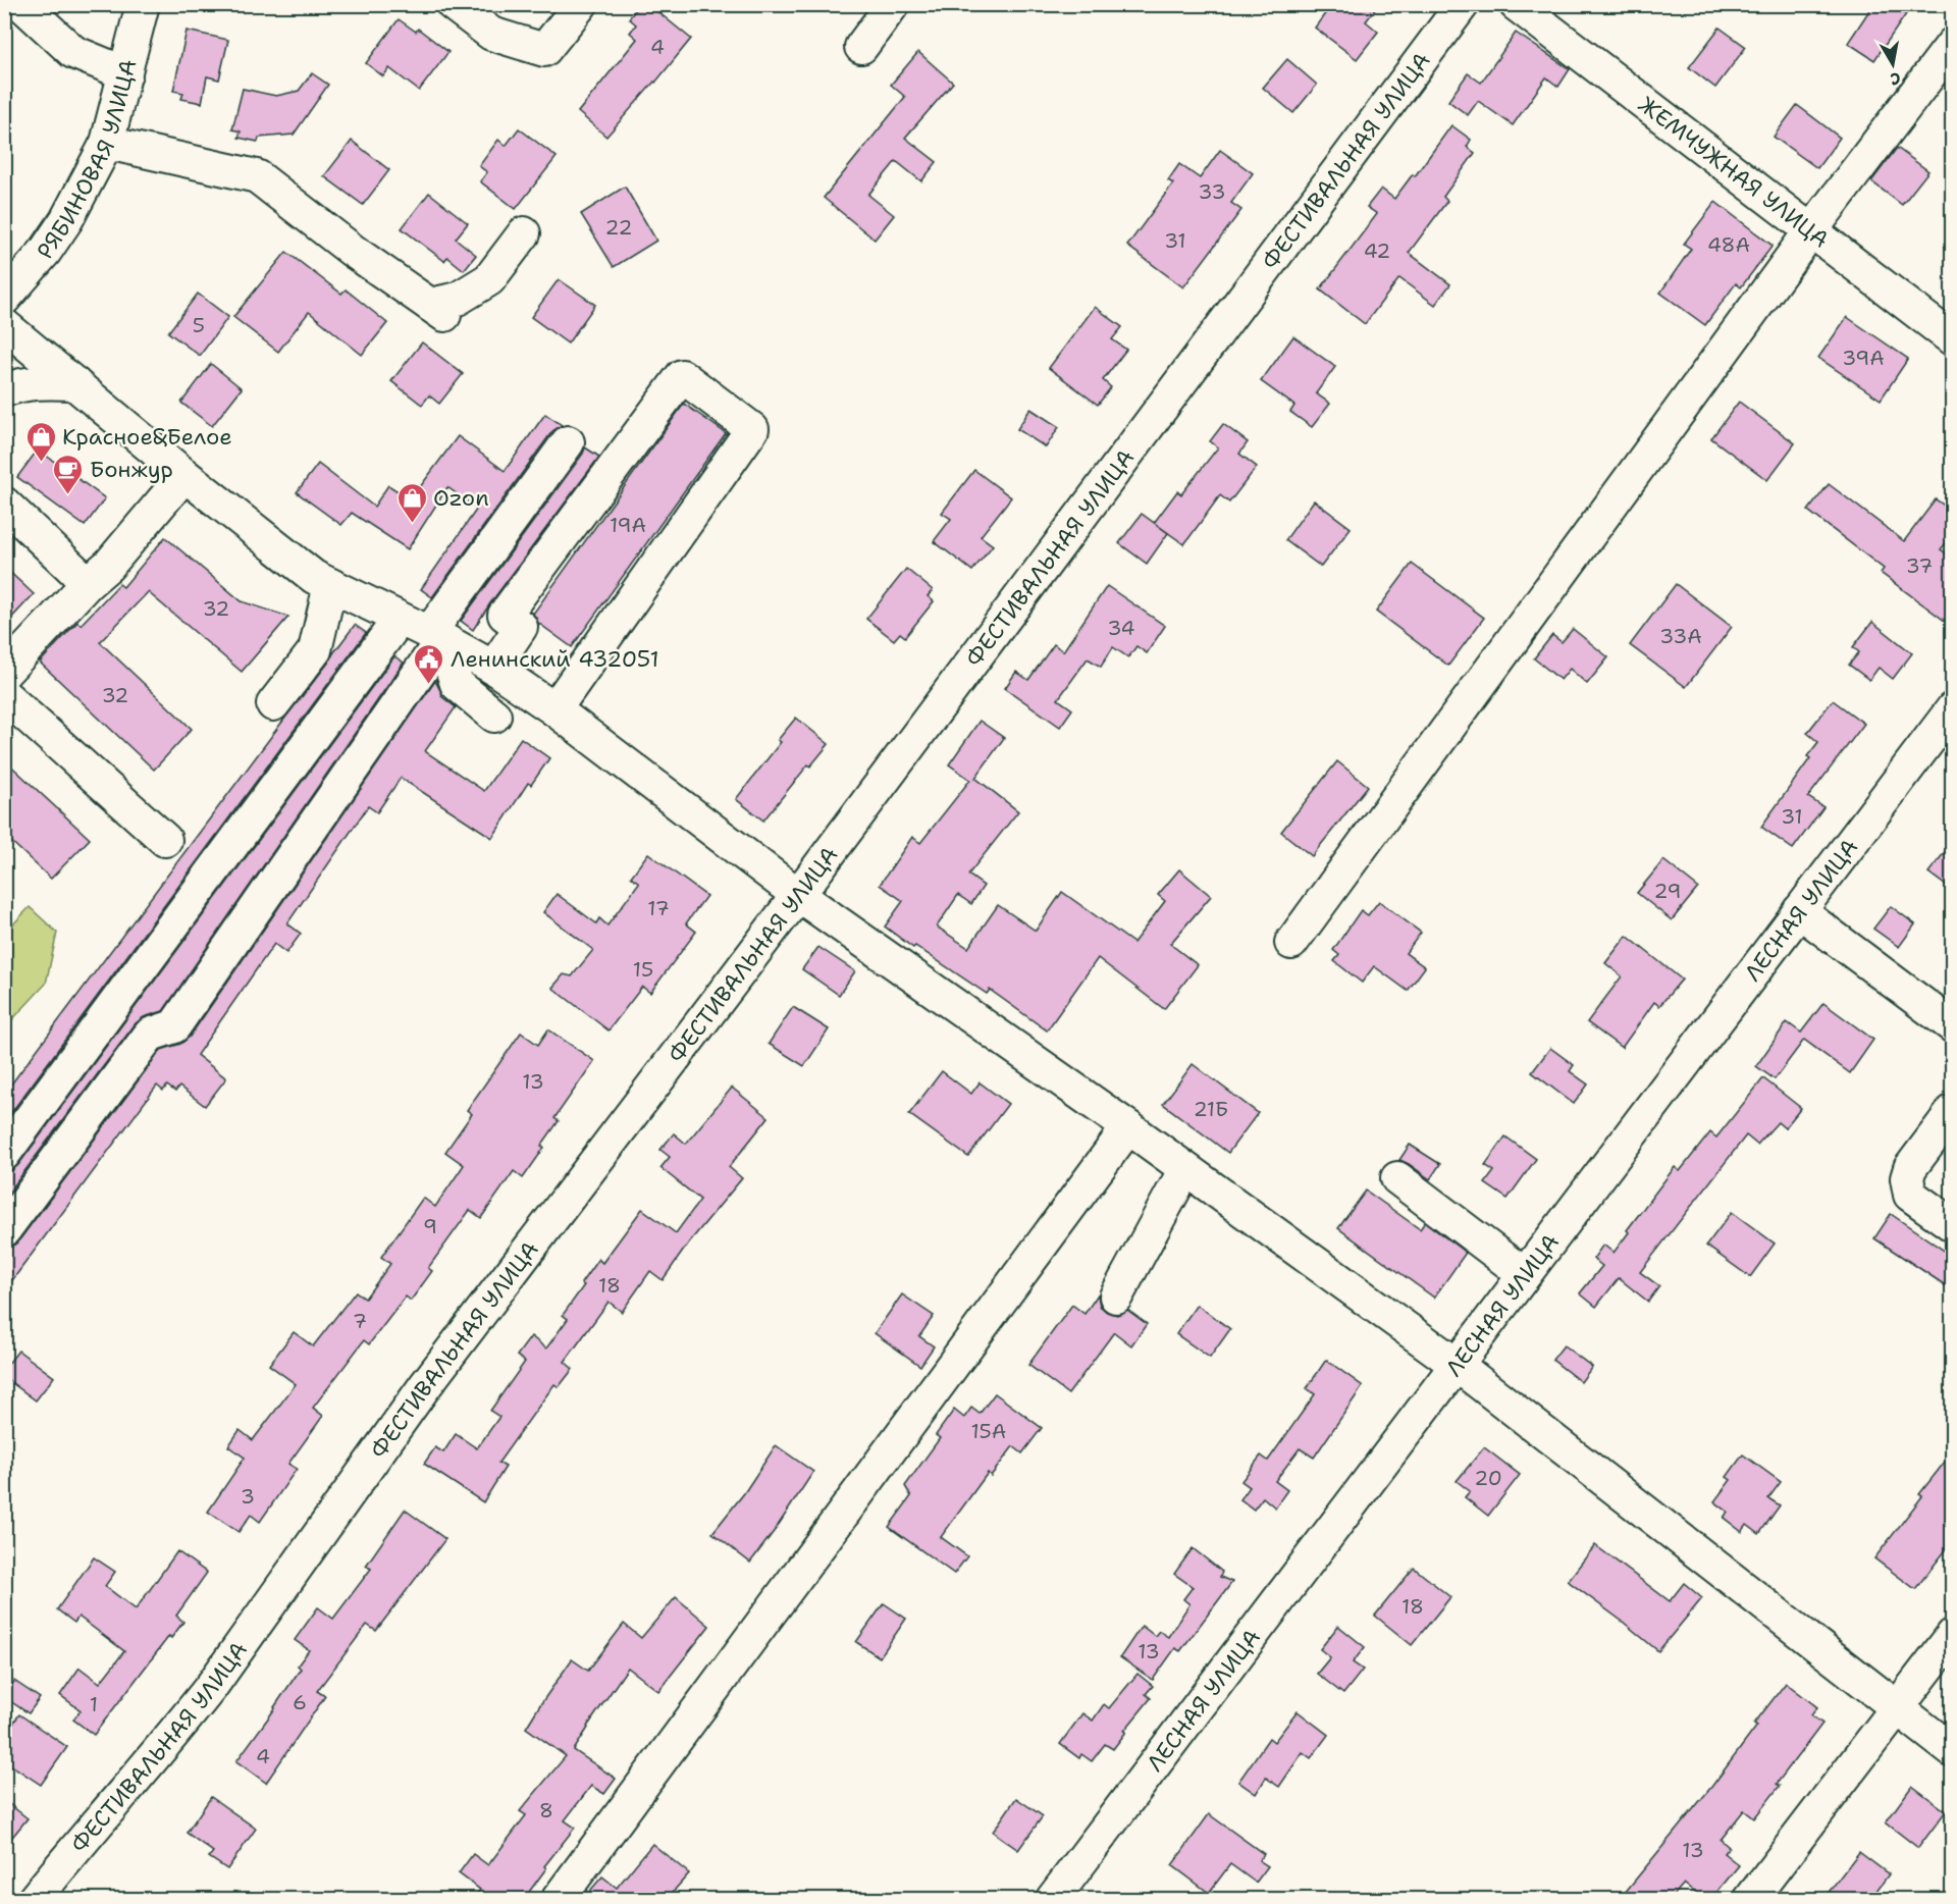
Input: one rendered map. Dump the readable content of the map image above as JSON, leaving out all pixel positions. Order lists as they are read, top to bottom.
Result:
{
  "streets": {
    "street": [
      "РЯБИНОВАЯ УЛИЦА",
      "ФЕСТИВАЛЬНАЯ УЛИЦА",
      "ЖЕМЧУЖНАЯ УЛИЦА",
      "ЛЕСНАЯ УЛИЦА"
    ]
  },
  "places": {
    "shop": ["Красное&Белое", "Ozon"],
    "cafe": ["Бонжур"],
    "public building": ["Ленинский 432051"]
  },
  "house_numbers": [
    "4",
    "33",
    "22",
    "31",
    "48А",
    "42",
    "5",
    "39А",
    "19А",
    "37",
    "32",
    "34",
    "33А",
    "32",
    "31",
    "29",
    "17",
    "15",
    "13",
    "21Б",
    "9",
    "18",
    "7",
    "15А",
    "20",
    "3",
    "18",
    "13",
    "6",
    "1",
    "4",
    "8",
    "13"
  ],
  "north": "bottom"
}
